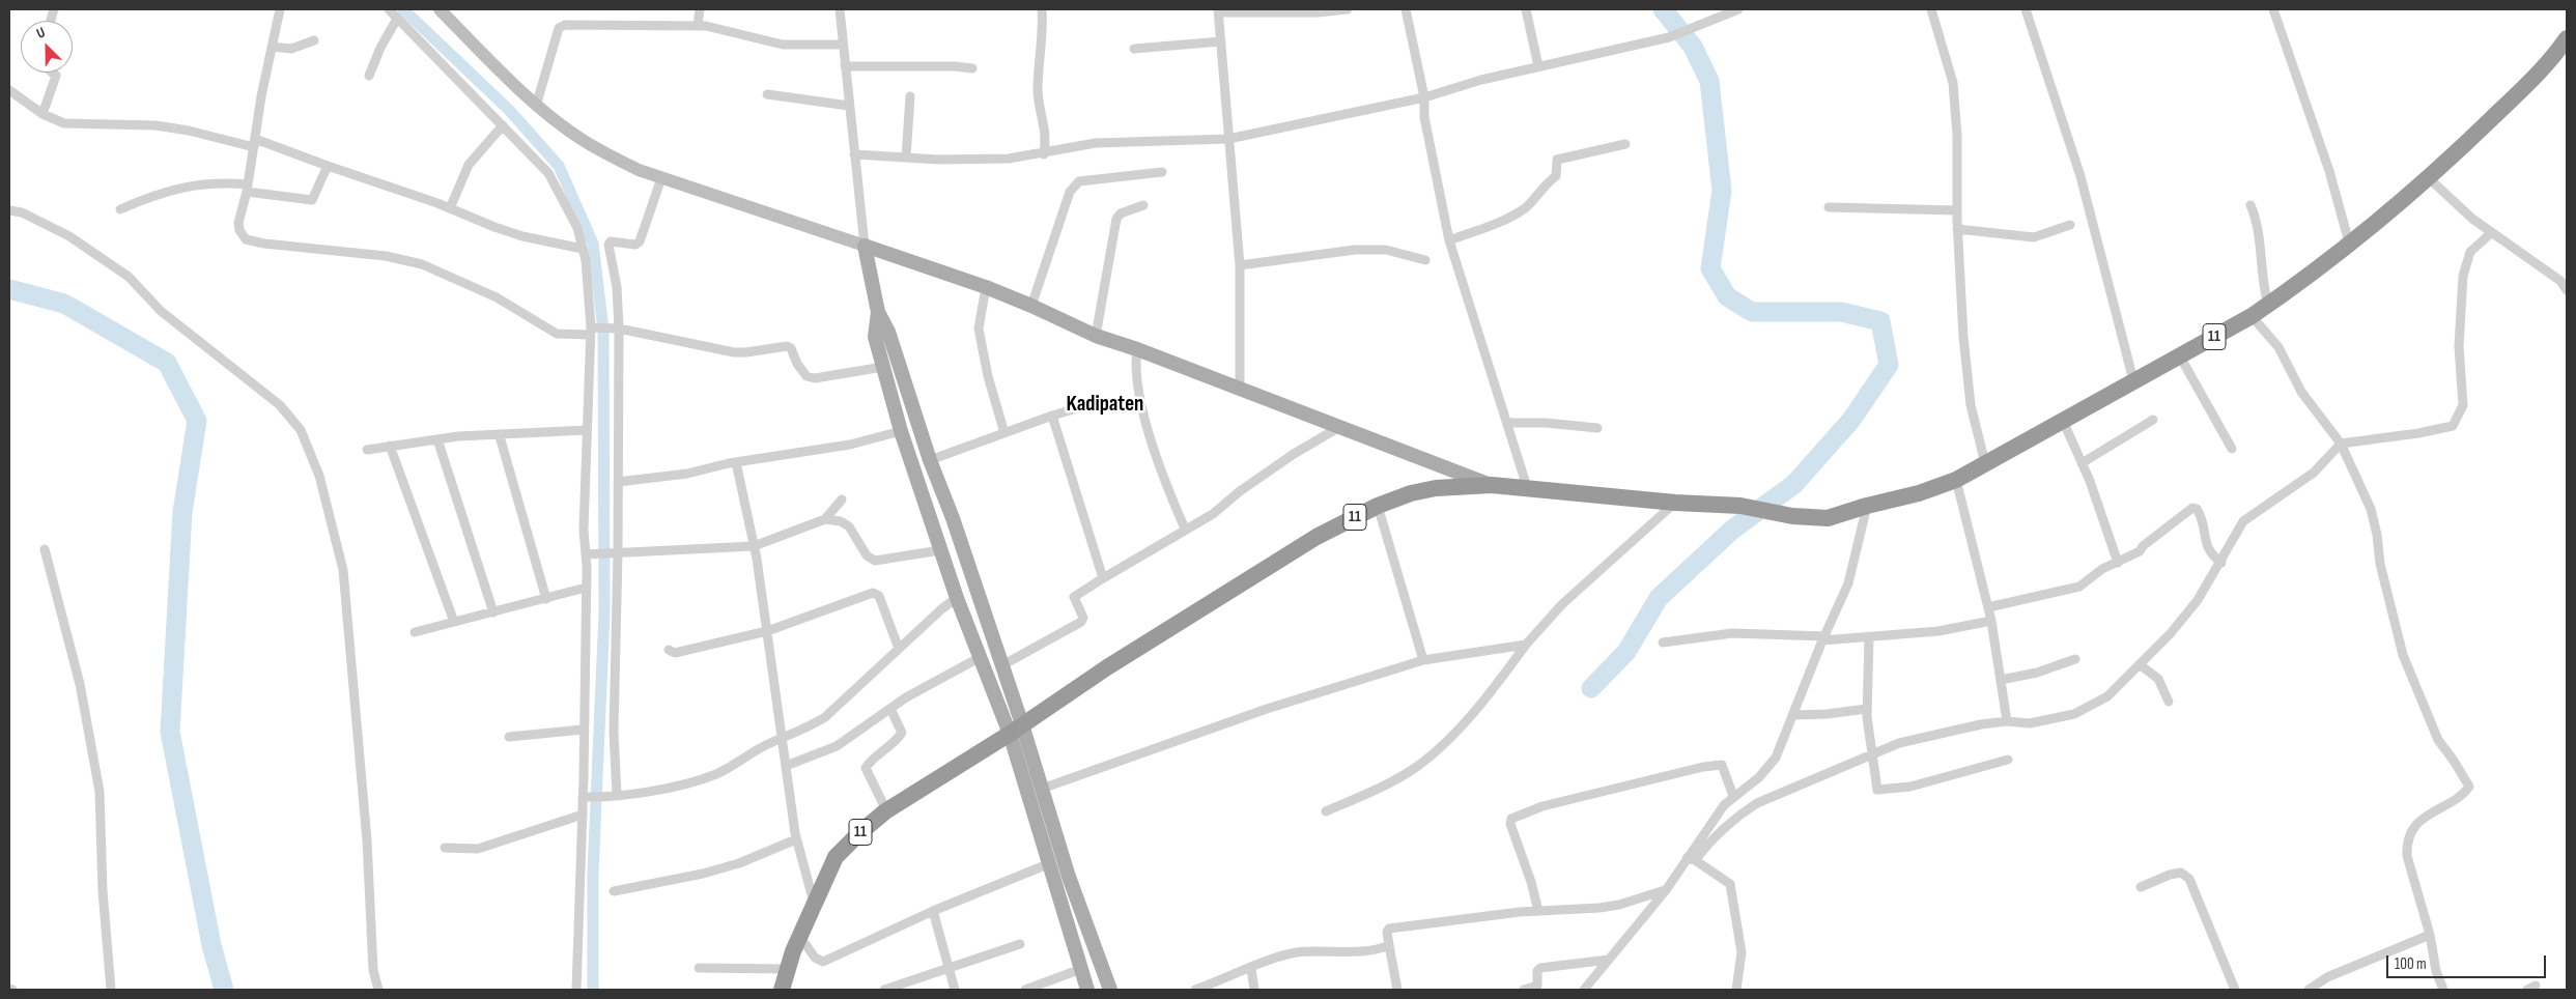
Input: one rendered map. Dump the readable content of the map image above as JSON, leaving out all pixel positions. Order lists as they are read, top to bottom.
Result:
{
  "streets": {
    "highway": ["11"]
  },
  "districts": ["Kadipaten"],
  "scale_bar": "100 m",
  "north": "top left"
}
